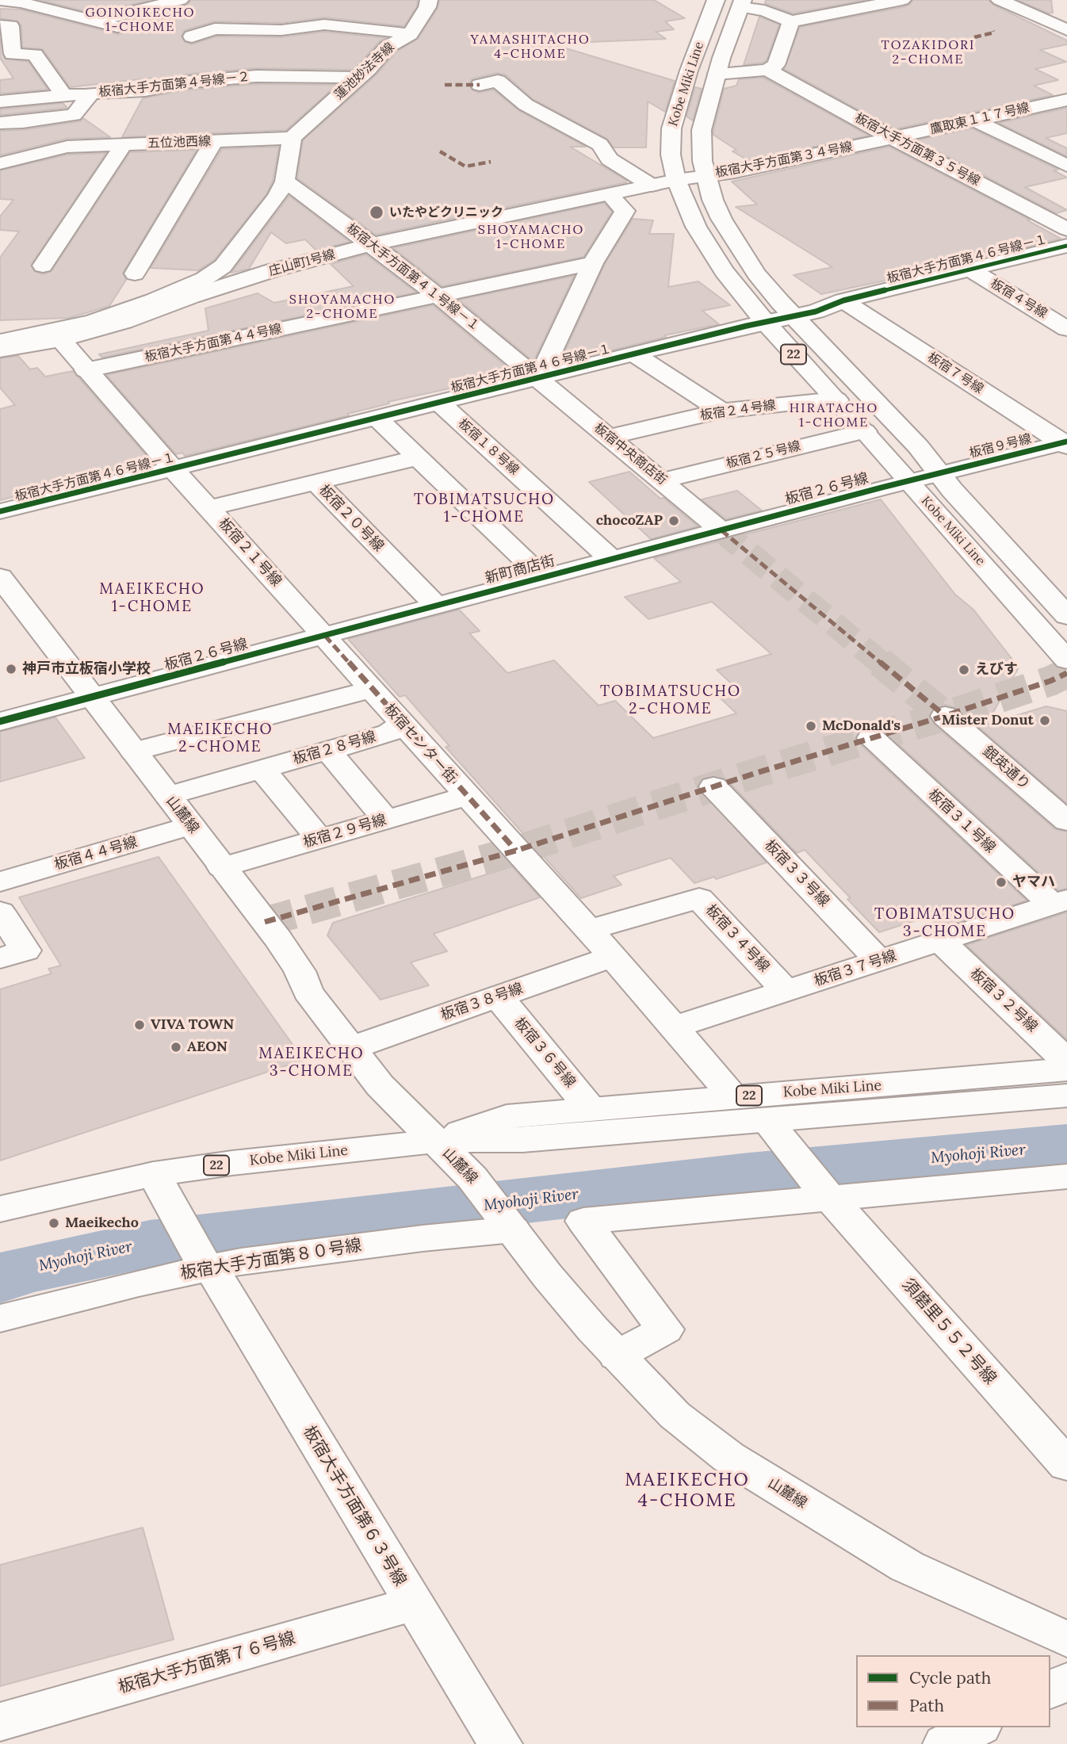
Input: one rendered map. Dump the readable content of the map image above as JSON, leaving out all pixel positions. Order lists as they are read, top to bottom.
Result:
{
  "streets": {
    "street": [
      "蓮池妙法寺線",
      "Kobe Miki Line",
      "板宿大手方面第４号線－２",
      "鷹取東１１７号線",
      "五位池西線",
      "板宿大手方面第３５号線",
      "板宿大手方面第３４号線",
      "板宿大手方面第４６号線－１",
      "庄山町1号線",
      "板宿大手方面第４１号線－１",
      "板宿４号線",
      "板宿大手方面第４４号線",
      "22",
      "板宿７号線",
      "板宿２４号線",
      "板宿９号線",
      "板宿１８号線",
      "板宿中央商店街",
      "板宿２５号線",
      "板宿２６号線",
      "板宿２０号線",
      "板宿２１号線",
      "新町商店街",
      "板宿センター街",
      "板宿２８号線",
      "銀英通り",
      "山麓線",
      "板宿３１号線",
      "板宿２９号線",
      "板宿４４号線",
      "板宿３３号線",
      "板宿３４号線",
      "板宿３７号線",
      "板宿３２号線",
      "板宿３８号線",
      "板宿３６号線",
      "板宿大手方面第８０号線",
      "須磨里５５２号線",
      "板宿大手方面第６３号線",
      "板宿大手方面第７６号線"
    ]
  },
  "crossings": [
    ["蓮池妙法寺線", "板宿大手方面第４号線－２"],
    ["蓮池妙法寺線", "五位池西線"],
    ["Kobe Miki Line", "板宿大手方面第３４号線"],
    ["Kobe Miki Line", "板宿大手方面第４６号線－１"],
    ["Kobe Miki Line", "22"],
    ["Kobe Miki Line", "板宿２４号線"],
    ["Kobe Miki Line", "板宿９号線"],
    ["Kobe Miki Line", "板宿２５号線"],
    ["Kobe Miki Line", "板宿２６号線"],
    ["Kobe Miki Line", "板宿センター街"],
    ["Kobe Miki Line", "山麓線"],
    ["Kobe Miki Line", "板宿３６号線"],
    ["Kobe Miki Line", "須磨里５５２号線"],
    ["Kobe Miki Line", "板宿大手方面第６３号線"],
    ["鷹取東１１７号線", "板宿大手方面第３５号線"],
    ["鷹取東１１７号線", "板宿大手方面第３４号線"],
    ["板宿大手方面第３５号線", "板宿大手方面第３４号線"],
    ["板宿大手方面第３４号線", "庄山町1号線"],
    ["板宿大手方面第４６号線－１", "板宿大手方面第４１号線－１"],
    ["板宿大手方面第４６号線－１", "板宿４号線"],
    ["板宿大手方面第４６号線－１", "板宿７号線"],
    ["板宿大手方面第４６号線－１", "板宿１８号線"],
    ["板宿大手方面第４６号線－１", "板宿中央商店街"],
    ["板宿大手方面第４６号線－１", "板宿２１号線"],
    ["庄山町1号線", "板宿大手方面第４１号線－１"],
    ["庄山町1号線", "板宿２１号線"],
    ["板宿大手方面第４１号線－１", "板宿大手方面第４４号線"],
    ["板宿大手方面第４１号線－１", "板宿中央商店街"],
    ["板宿大手方面第４４号線", "板宿２１号線"],
    ["22", "板宿９号線"],
    ["22", "板宿２６号線"],
    ["板宿７号線", "板宿９号線"],
    ["板宿２４号線", "板宿中央商店街"],
    ["板宿９号線", "板宿２６号線"],
    ["板宿１８号線", "新町商店街"],
    ["板宿中央商店街", "板宿２５号線"],
    ["板宿中央商店街", "板宿２６号線"],
    ["板宿中央商店街", "新町商店街"],
    ["板宿２６号線", "板宿２１号線"],
    ["板宿２６号線", "新町商店街"],
    ["板宿２６号線", "板宿センター街"],
    ["板宿２６号線", "山麓線"],
    ["板宿２０号線", "新町商店街"],
    ["板宿２１号線", "新町商店街"],
    ["板宿２１号線", "板宿センター街"],
    ["新町商店街", "板宿センター街"],
    ["板宿センター街", "板宿２８号線"],
    ["板宿センター街", "板宿２９号線"],
    ["板宿センター街", "板宿３４号線"],
    ["板宿センター街", "板宿３７号線"],
    ["板宿センター街", "板宿３８号線"],
    ["板宿２８号線", "山麓線"],
    ["山麓線", "板宿２９号線"],
    ["山麓線", "板宿４４号線"],
    ["山麓線", "板宿３８号線"],
    ["山麓線", "板宿大手方面第８０号線"],
    ["板宿３１号線", "板宿３７号線"],
    ["板宿３３号線", "板宿３７号線"],
    ["板宿３４号線", "板宿３７号線"],
    ["板宿３７号線", "板宿３２号線"],
    ["板宿３８号線", "板宿３６号線"],
    ["板宿大手方面第８０号線", "板宿大手方面第６３号線"],
    ["板宿大手方面第６３号線", "板宿大手方面第７６号線"]
  ],
  "districts": [
    "GOINOIKECHO 1-CHOME",
    "YAMASHITACHO 4-CHOME",
    "TOZAKIDORI 2-CHOME",
    "SHOYAMACHO 1-CHOME",
    "SHOYAMACHO 2-CHOME",
    "HIRATACHO 1-CHOME",
    "TOBIMATSUCHO 1-CHOME",
    "MAEIKECHO 1-CHOME",
    "TOBIMATSUCHO 2-CHOME",
    "MAEIKECHO 2-CHOME",
    "TOBIMATSUCHO 3-CHOME",
    "MAEIKECHO 3-CHOME",
    "MAEIKECHO 4-CHOME"
  ],
  "water": ["Myohoji River"],
  "places": [
    "いたやどクリニック",
    "chocoZAP",
    "神戸市立板宿小学校",
    "えびす",
    "Mister Donut",
    "McDonald's",
    "ヤマハ",
    "VIVA TOWN",
    "AEON",
    "Maeikecho"
  ],
  "legend": ["Cycle path", "Path"]
}
